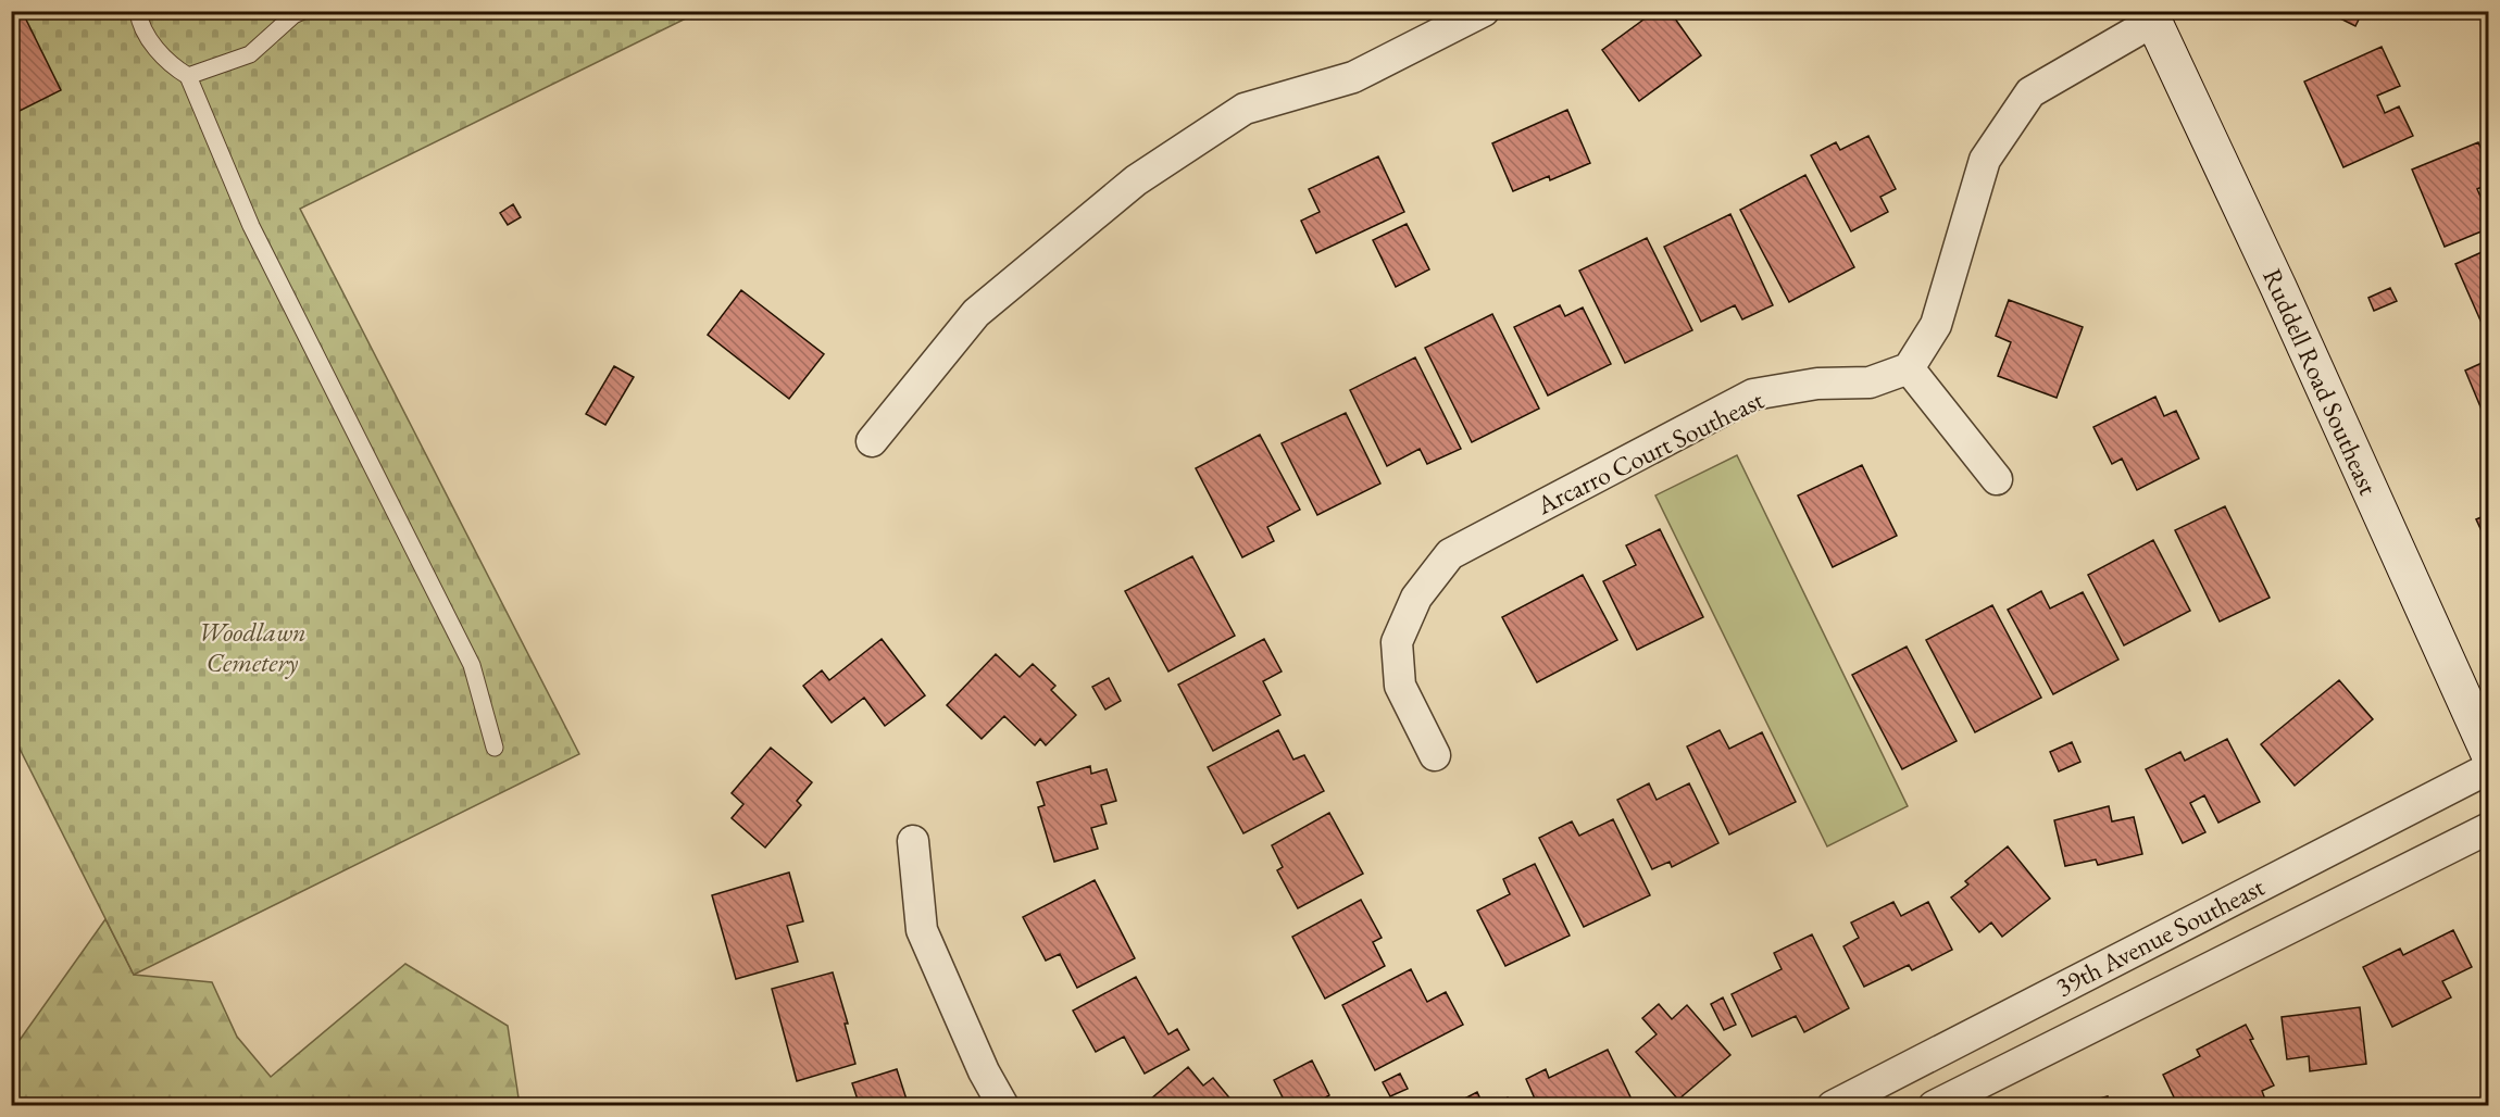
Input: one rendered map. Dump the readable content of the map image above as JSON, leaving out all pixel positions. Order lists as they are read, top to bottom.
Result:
{
  "streets": {
    "main road": ["Ruddell Road Southeast"],
    "street": ["Arcarro Court Southeast", "39th Avenue Southeast"]
  },
  "parks": ["Woodlawn Cemetery"]
}
